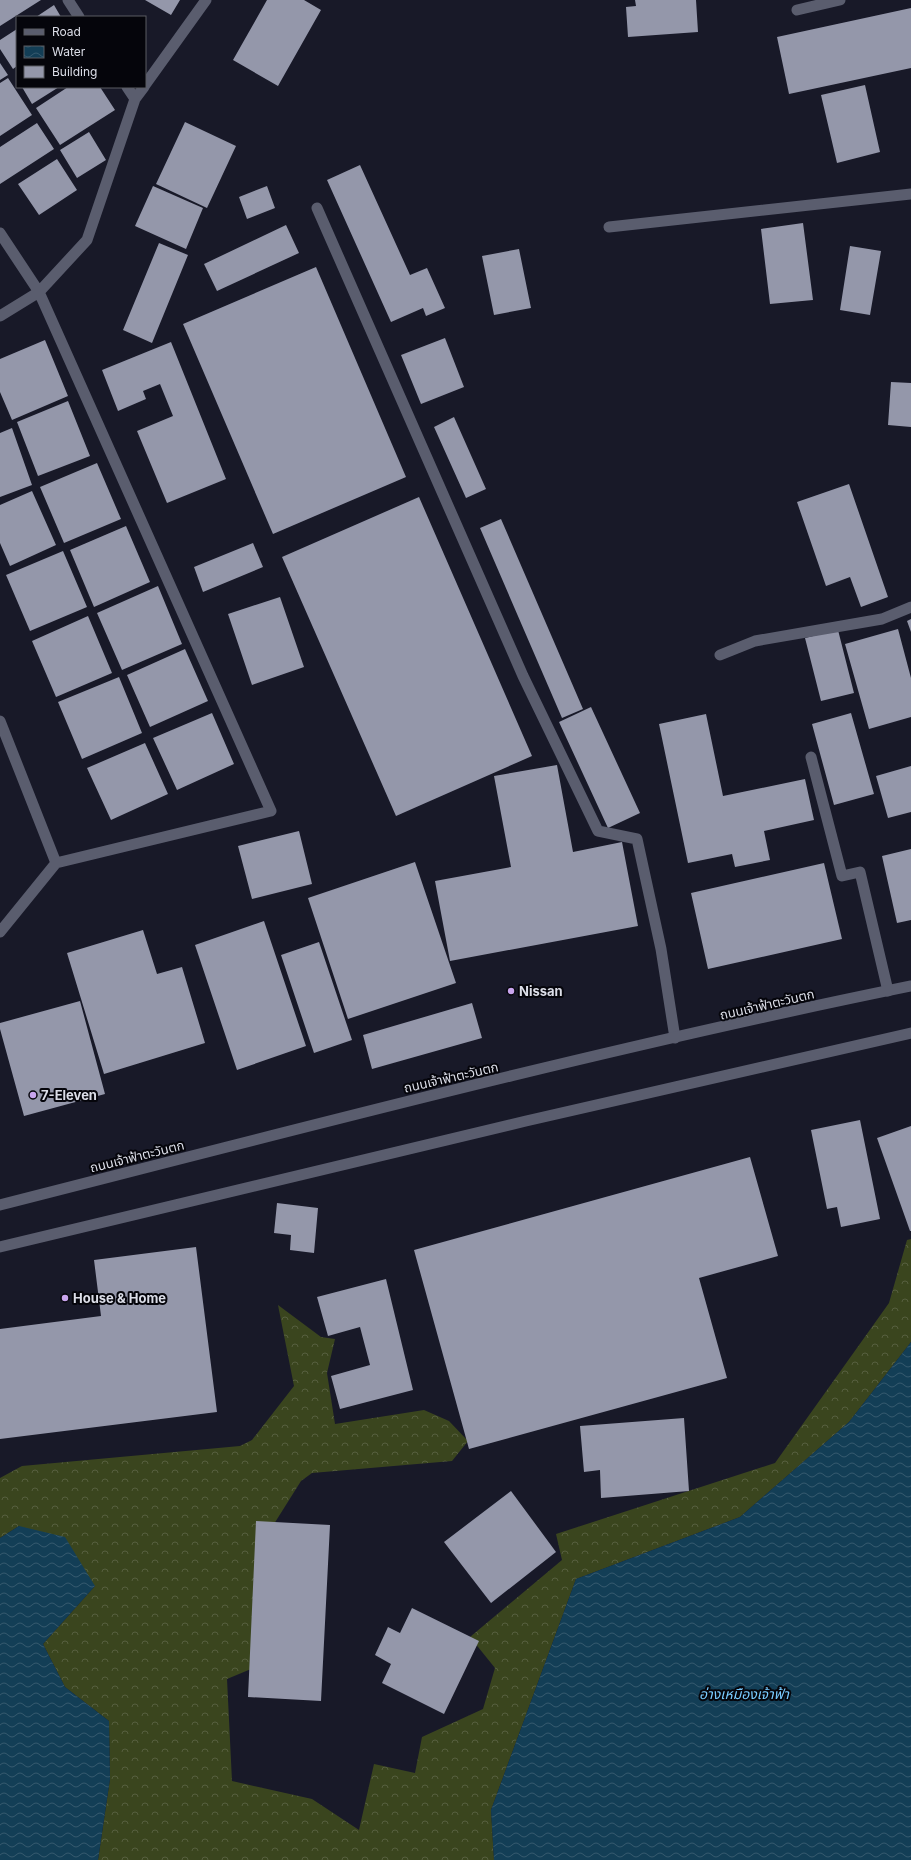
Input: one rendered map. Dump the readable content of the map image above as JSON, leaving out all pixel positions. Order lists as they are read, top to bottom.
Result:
{
  "streets": {
    "main road": ["ถนนเจ้าฟ้าตะวันตก"]
  },
  "water": ["อ่างเหมืองเจ้าฟ้า"],
  "places": ["Nissan", "7-Eleven", "House & Home"],
  "legend": ["Road", "Water", "Building"]
}
